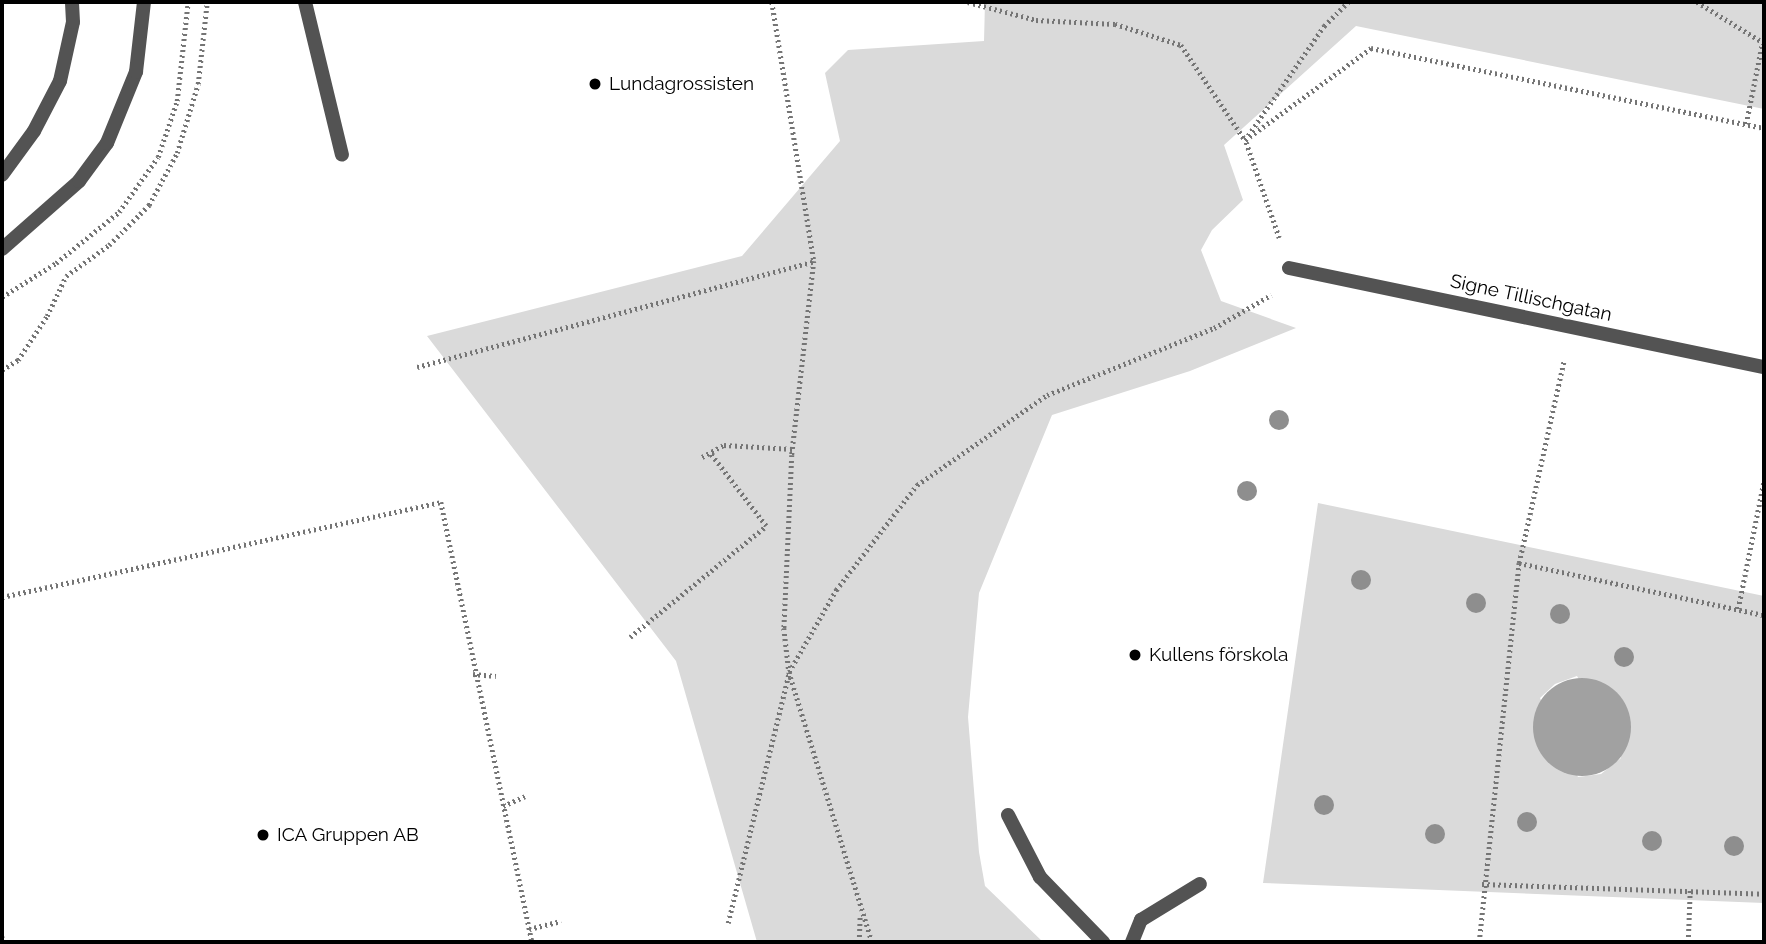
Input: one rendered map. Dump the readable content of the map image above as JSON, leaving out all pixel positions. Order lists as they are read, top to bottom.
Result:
{
  "streets": {
    "street": ["Signe Tillischgatan"]
  },
  "places": ["Lundagrossisten", "Kullens förskola", "ICA Gruppen AB"]
}
